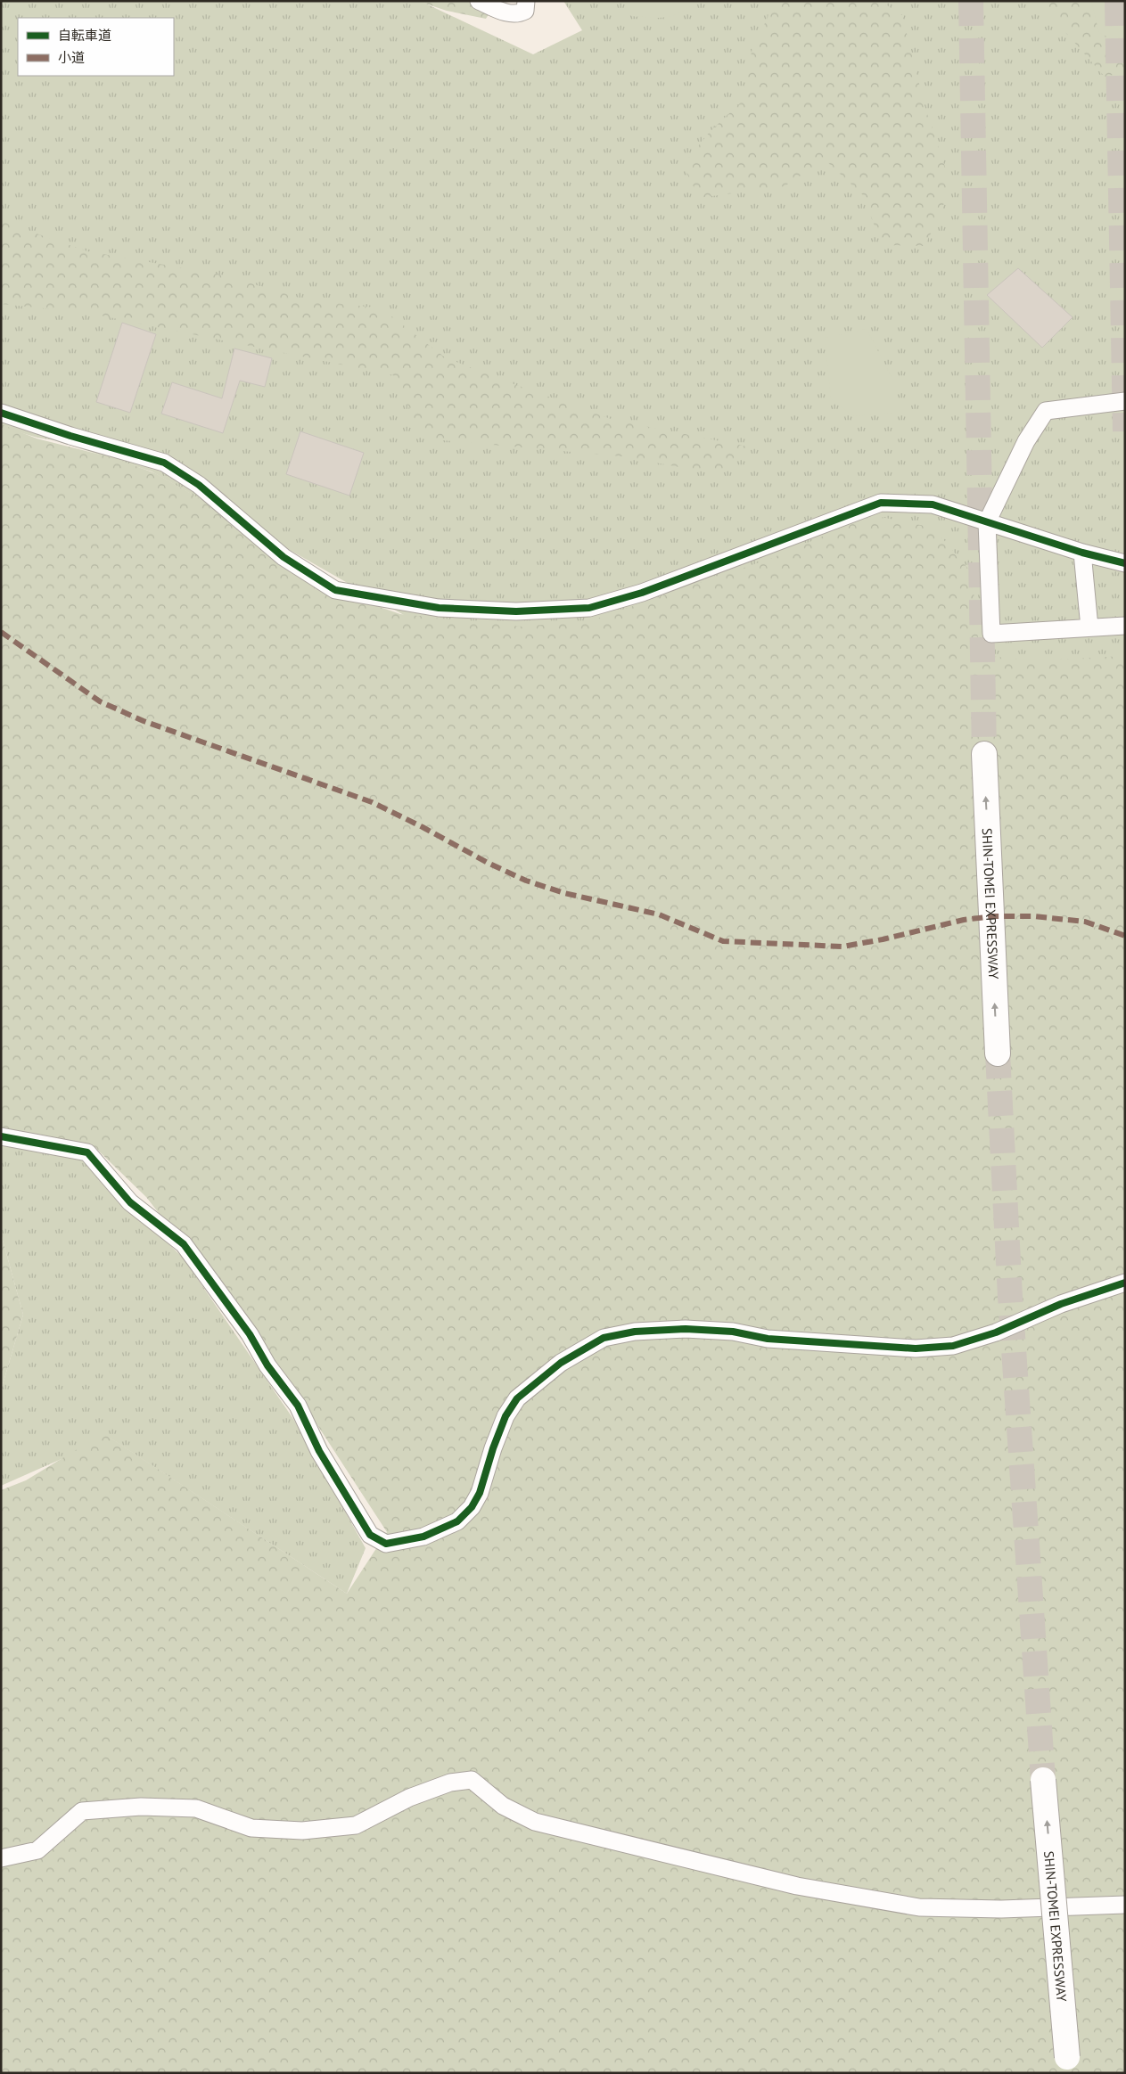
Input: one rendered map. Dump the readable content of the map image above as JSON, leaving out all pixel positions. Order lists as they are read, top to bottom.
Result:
{
  "streets": {
    "highway": ["SHIN-TOMEI EXPRESSWAY"]
  },
  "one_way": ["SHIN-TOMEI EXPRESSWAY"],
  "legend": ["自転車道", "小道"]
}
